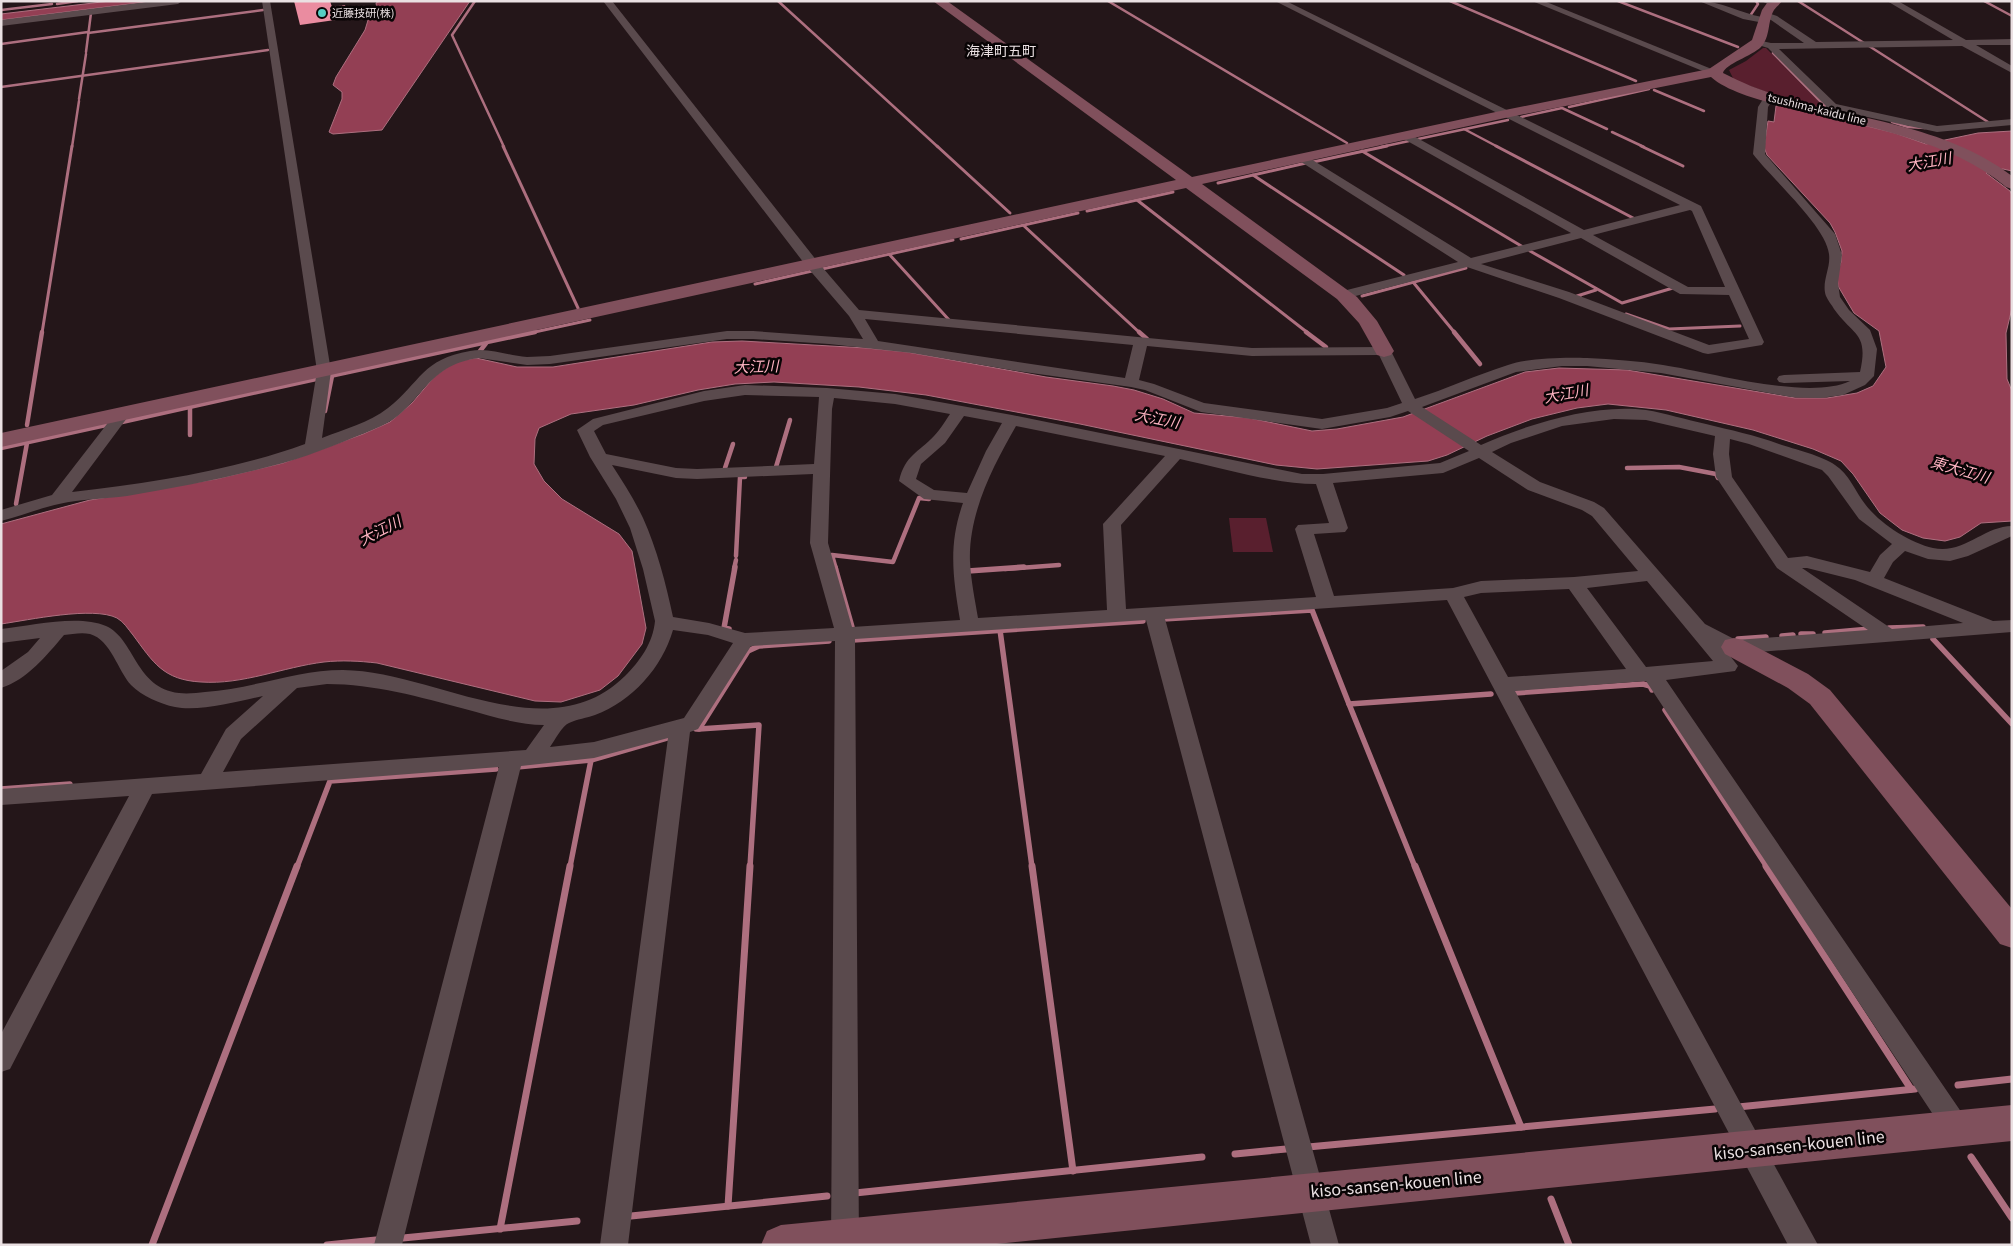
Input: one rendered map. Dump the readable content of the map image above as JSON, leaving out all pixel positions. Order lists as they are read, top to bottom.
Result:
{
  "streets": {
    "street": ["tsushima-kaidu line", "kiso-sansen-kouen line"]
  },
  "districts": ["海津町五町"],
  "water": ["大江川", "東大江川"],
  "places": ["近藤技研(株)"]
}
